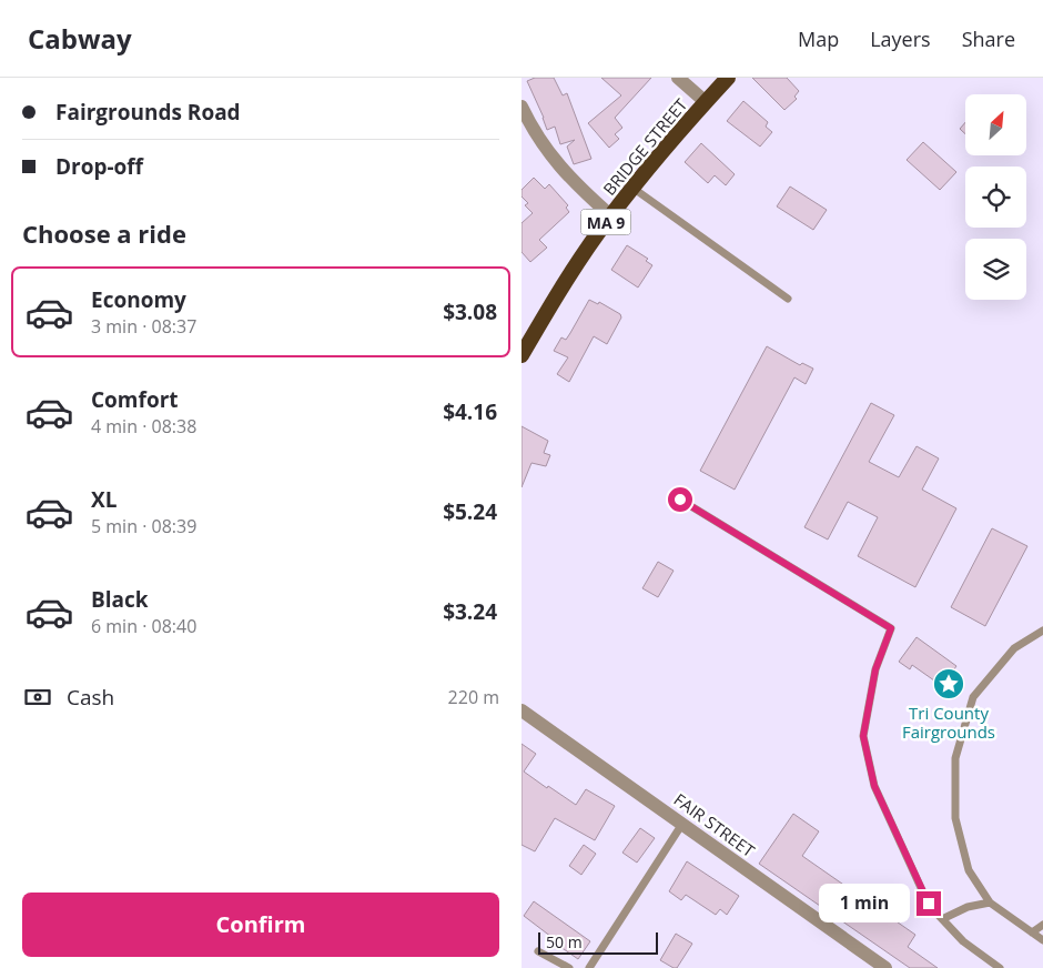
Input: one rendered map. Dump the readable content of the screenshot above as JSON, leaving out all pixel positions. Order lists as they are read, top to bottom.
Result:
{
  "streets": {
    "highway": ["BRIDGE STREET", "MA 9"],
    "street": ["FAIR STREET"]
  },
  "places": {
    "place": ["Tri County Fairgrounds"]
  },
  "scale_bar": "50 m",
  "north": "top right",
  "page": {
    "header": "Cabway",
    "nav": ["Map", "Layers", "Share"],
    "banner": ["Fairgrounds Road", "Drop-off"],
    "heading": "Choose a ride",
    "list": [
      {
        "name": "Economy",
        "note": "3 min · 08:37",
        "value": "$3.08"
      },
      {
        "name": "Comfort",
        "note": "4 min · 08:38",
        "value": "$4.16"
      },
      {
        "name": "XL",
        "note": "5 min · 08:39",
        "value": "$5.24"
      },
      {
        "name": "Black",
        "note": "6 min · 08:40",
        "value": "$3.24"
      }
    ],
    "pay": ["Cash", "220 m"],
    "buttons": "Confirm",
    "bubble": "1 min",
    "scale": "50 m"
  }
}
